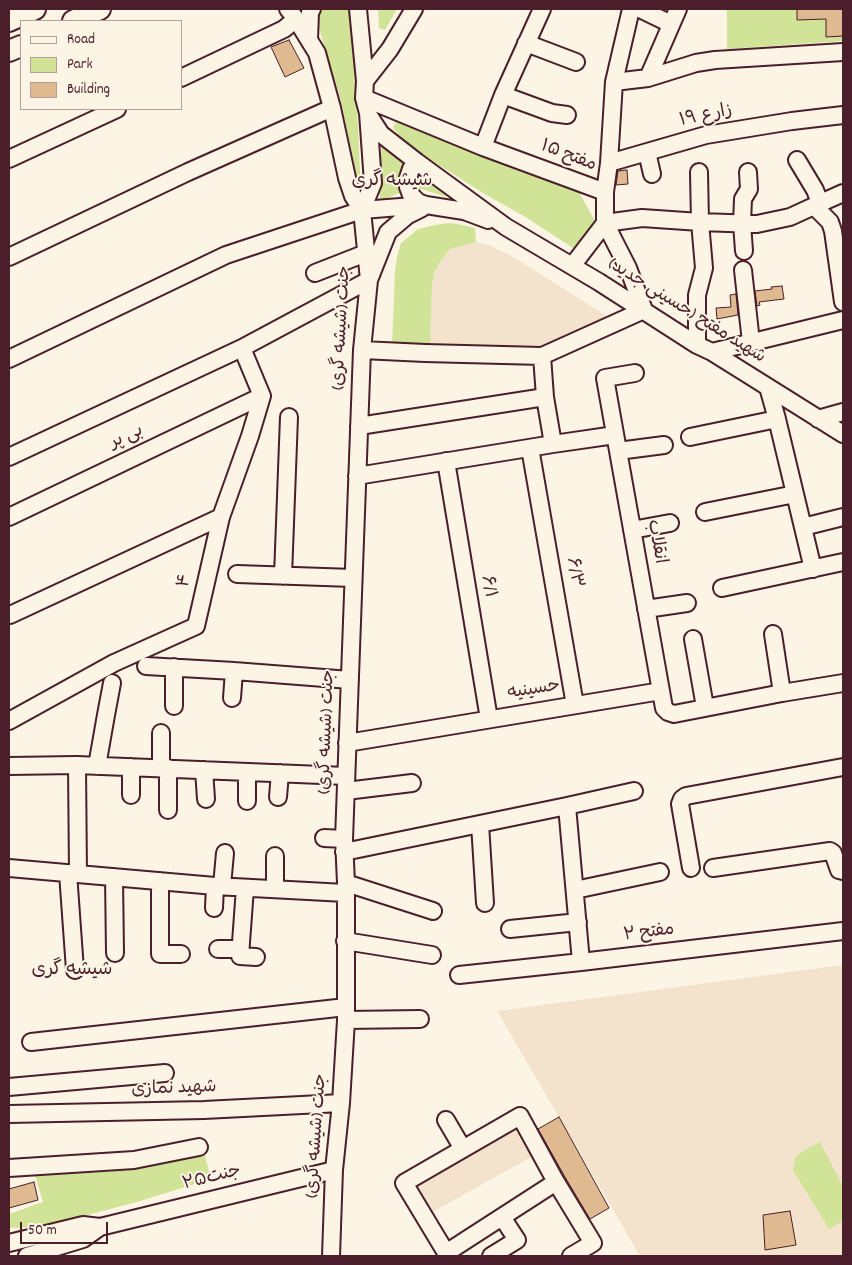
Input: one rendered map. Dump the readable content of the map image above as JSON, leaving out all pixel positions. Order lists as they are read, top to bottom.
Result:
{
  "streets": {
    "street": [
      "۱۹ زارع",
      "مفتح ۱۵",
      "شهید مفتح (حسینی جدید)",
      "جنت (شیشه گری)",
      "بی پر",
      "انقلاب",
      "۶/۳",
      "۴",
      "۶/۱",
      "حسینیه",
      "مفتح ۲",
      "شهید نمازی",
      "جنت۲۵"
    ]
  },
  "crossings": [
    ["مفتح ۱۵", "شهید مفتح (حسینی جدید)"],
    ["جنت (شیشه گری)", "حسینیه"],
    ["جنت (شیشه گری)", "شهید نمازی"],
    ["جنت (شیشه گری)", "جنت۲۵"],
    ["بی پر", "۴"],
    ["انقلاب", "حسینیه"],
    ["۶/۳", "حسینیه"],
    ["۶/۱", "حسینیه"]
  ],
  "districts": ["شیشه گری", "شیشه گری"],
  "legend": ["Road", "Park", "Building"],
  "scale_bar": "50 m"
}
